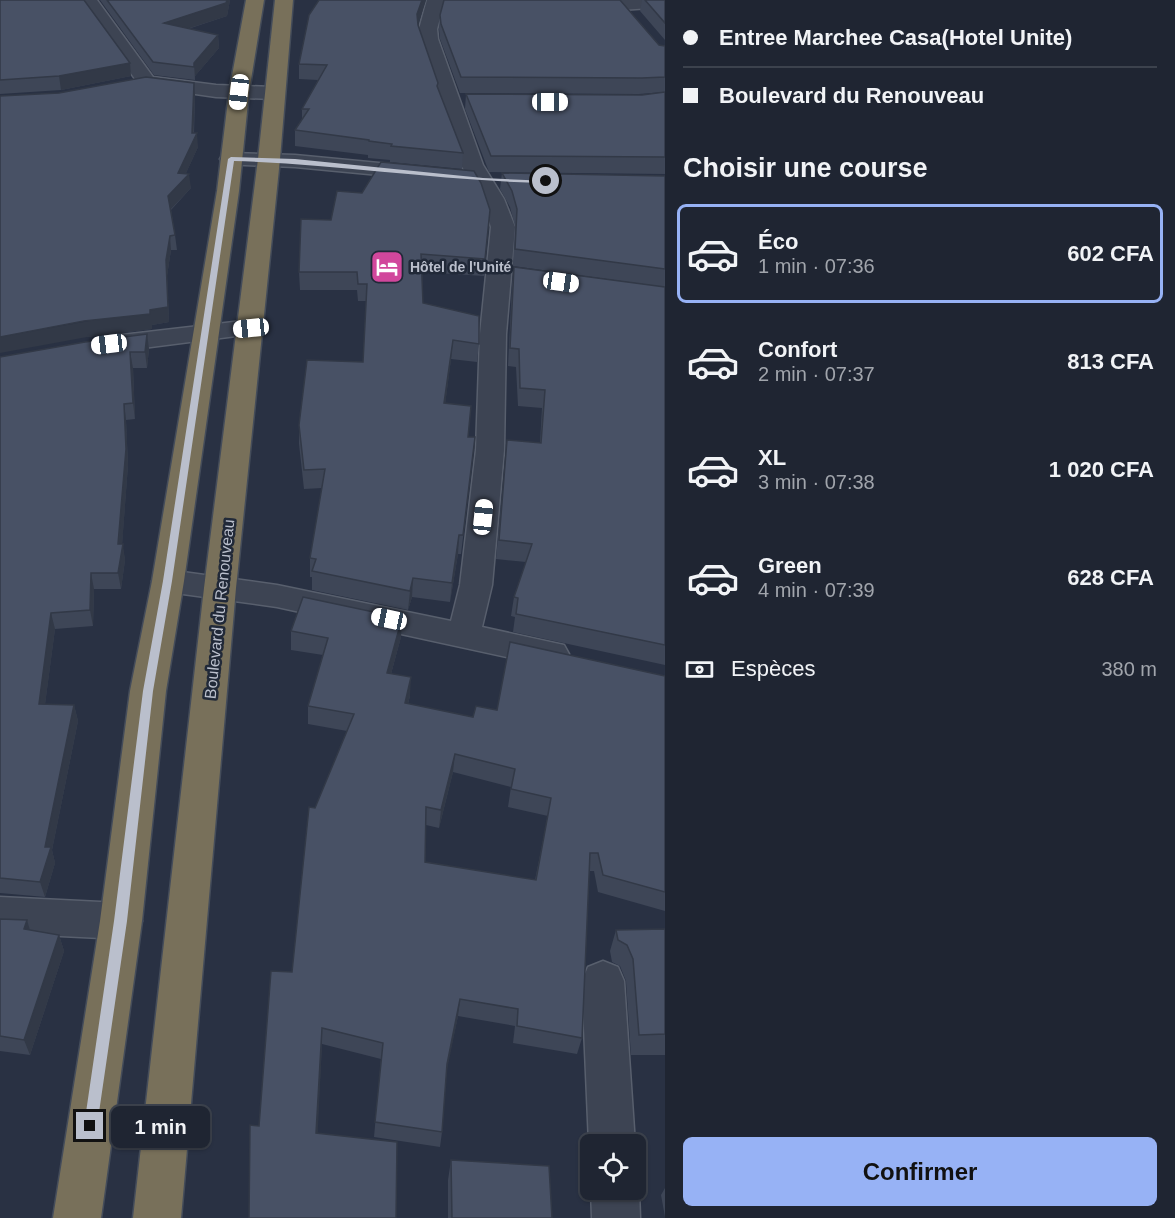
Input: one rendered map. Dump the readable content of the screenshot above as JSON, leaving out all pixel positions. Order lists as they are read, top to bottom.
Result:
{
  "streets": {
    "highway": ["Boulevard du Renouveau"]
  },
  "places": {
    "hotel": ["Hôtel de l'Unité"]
  },
  "page": {
    "banner": ["Entree Marchee Casa(Hotel Unite)", "Boulevard du Renouveau"],
    "heading": "Choisir une course",
    "list": [
      {
        "name": "Éco",
        "note": "1 min · 07:36",
        "value": "602 CFA"
      },
      {
        "name": "Confort",
        "note": "2 min · 07:37",
        "value": "813 CFA"
      },
      {
        "name": "XL",
        "note": "3 min · 07:38",
        "value": "1 020 CFA"
      },
      {
        "name": "Green",
        "note": "4 min · 07:39",
        "value": "628 CFA"
      }
    ],
    "pay": ["Espèces", "380 m"],
    "bubble": "1 min",
    "buttons": "Confirmer"
  }
}
